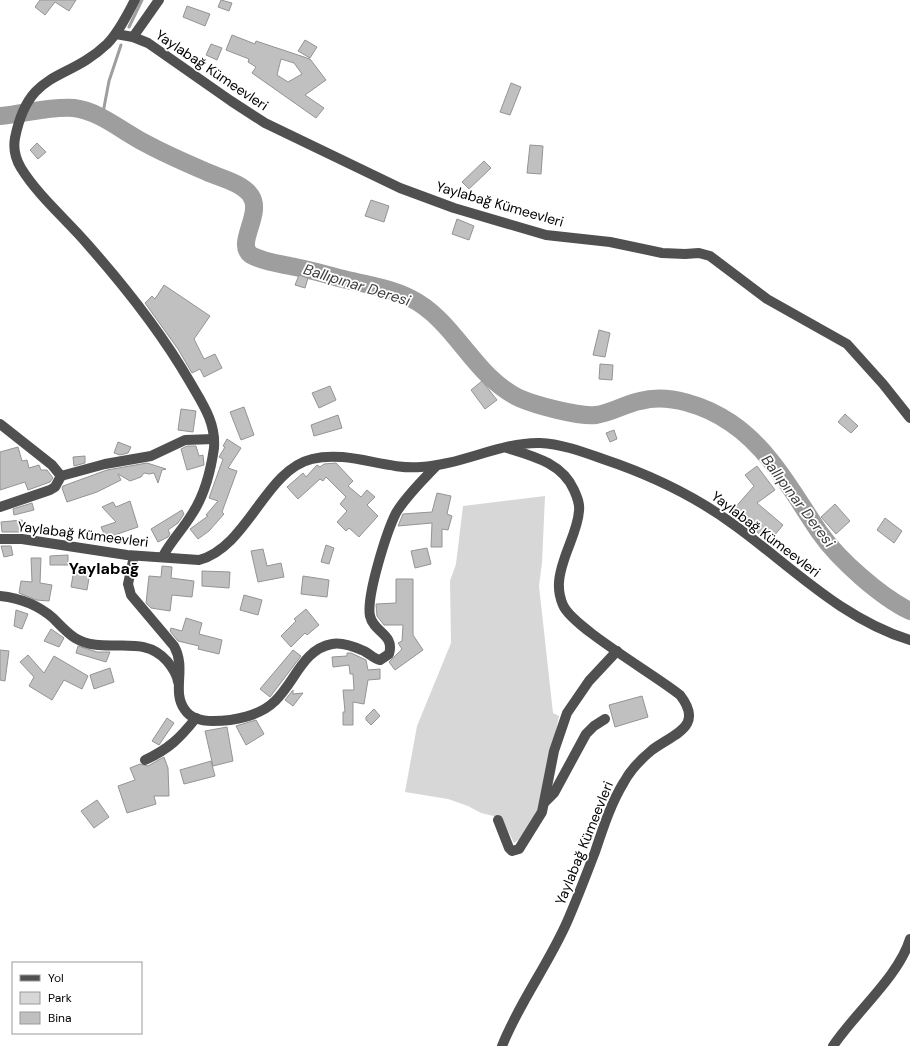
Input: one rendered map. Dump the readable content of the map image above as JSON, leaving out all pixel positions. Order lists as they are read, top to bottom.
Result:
{
  "streets": {
    "street": ["Yaylabağ Kümeevleri"]
  },
  "districts": ["Yaylabağ"],
  "water": ["Ballıpınar Deresi"],
  "legend": ["Yol", "Park", "Bina"]
}
